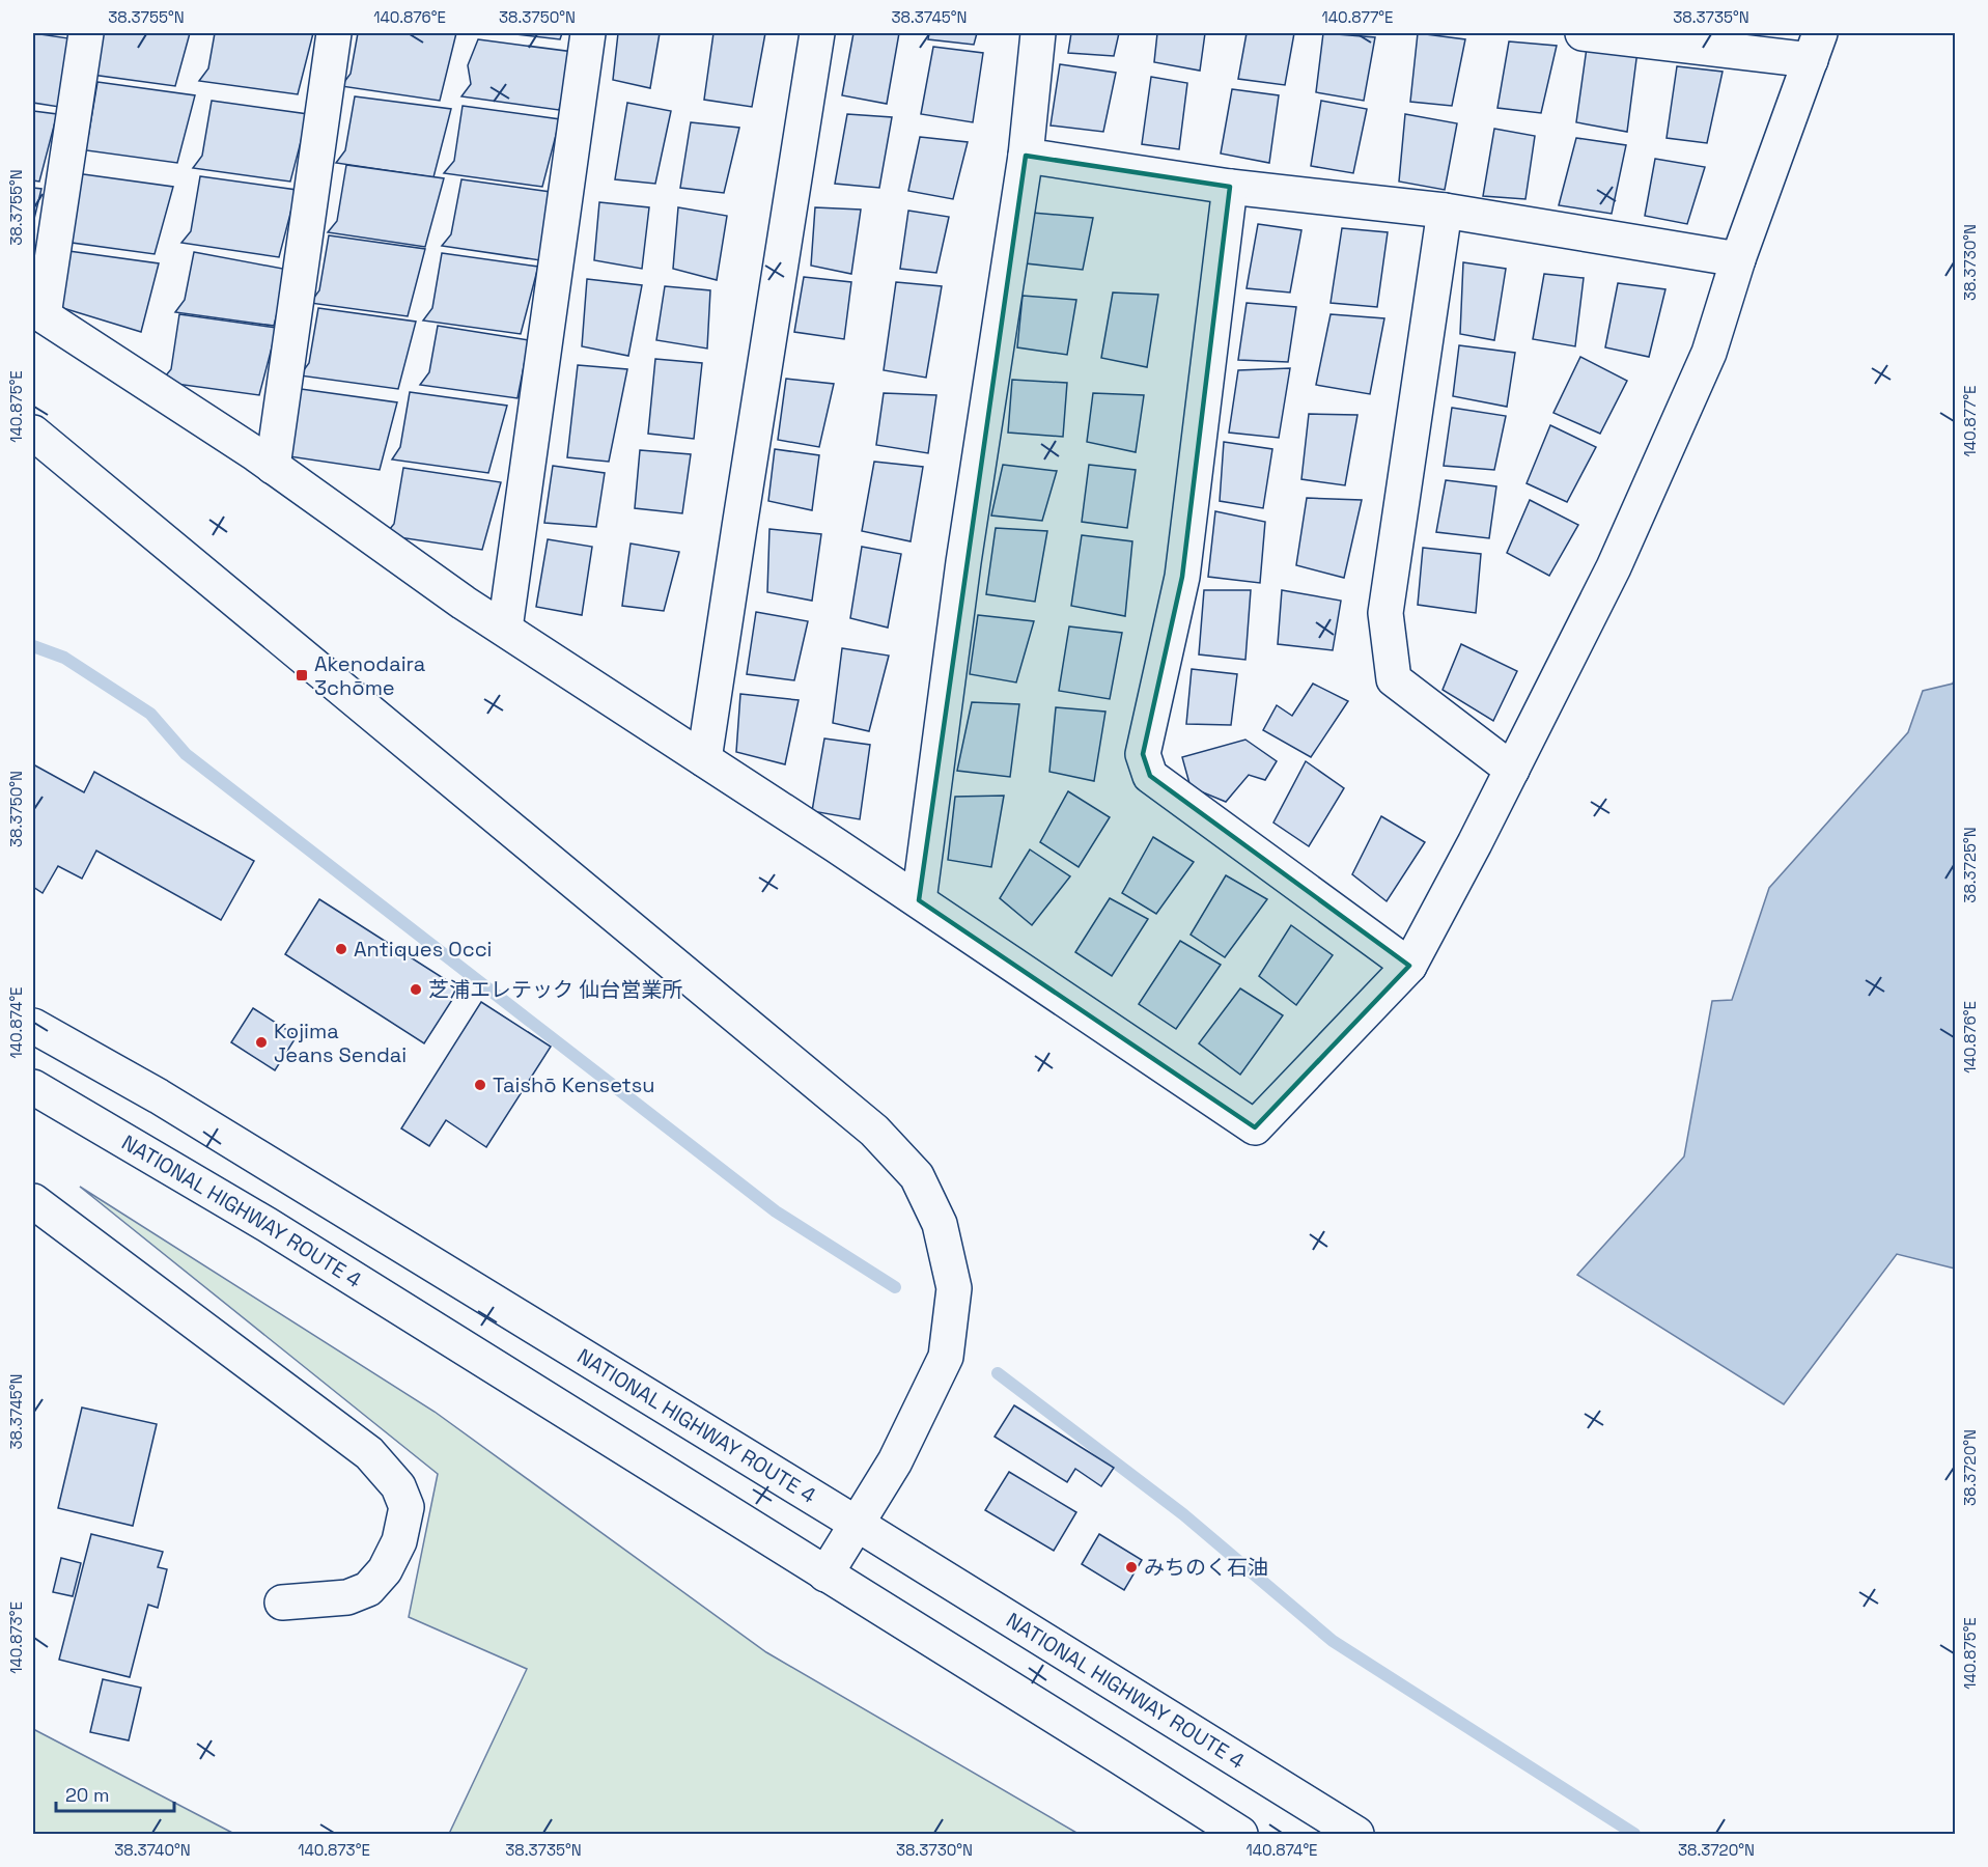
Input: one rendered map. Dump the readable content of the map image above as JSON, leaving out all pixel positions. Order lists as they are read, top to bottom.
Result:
{
  "streets": {
    "main road": ["NATIONAL HIGHWAY ROUTE 4"]
  },
  "places": {
    "transit": ["Akenodaira 3chōme"],
    "other": [
      "Antiques Occi",
      "芝浦エレテック 仙台営業所",
      "Kojima Jeans Sendai",
      "Taishō Kensetsu",
      "みちのく石油"
    ]
  },
  "scale_bar": "20 m",
  "coordinates": [
    "38.3755°N",
    "140.876°E",
    "38.3750°N",
    "38.3745°N",
    "140.877°E",
    "38.3735°N",
    "38.3730°N",
    "140.875°E",
    "38.3725°N",
    "140.874°E",
    "38.3720°N",
    "140.873°E",
    "38.3740°N"
  ]
}
